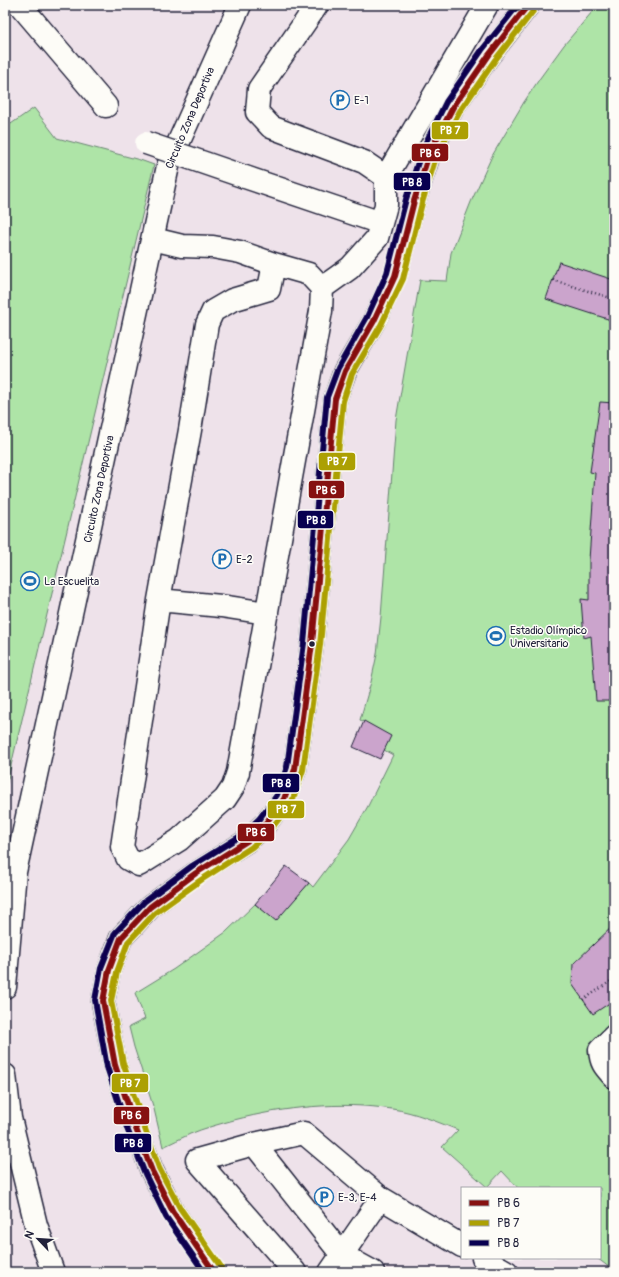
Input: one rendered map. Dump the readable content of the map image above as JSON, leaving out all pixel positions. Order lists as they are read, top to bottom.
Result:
{
  "streets": {
    "street": ["Circuito Zona Deportiva"]
  },
  "places": {
    "parking": ["E-1", "E-2", "E-3, E-4"],
    "sports": ["La Escuelita", "Estadio Olímpico Universitario"]
  },
  "legend": ["PB 6", "PB 7", "PB 8"],
  "north": "top left"
}
